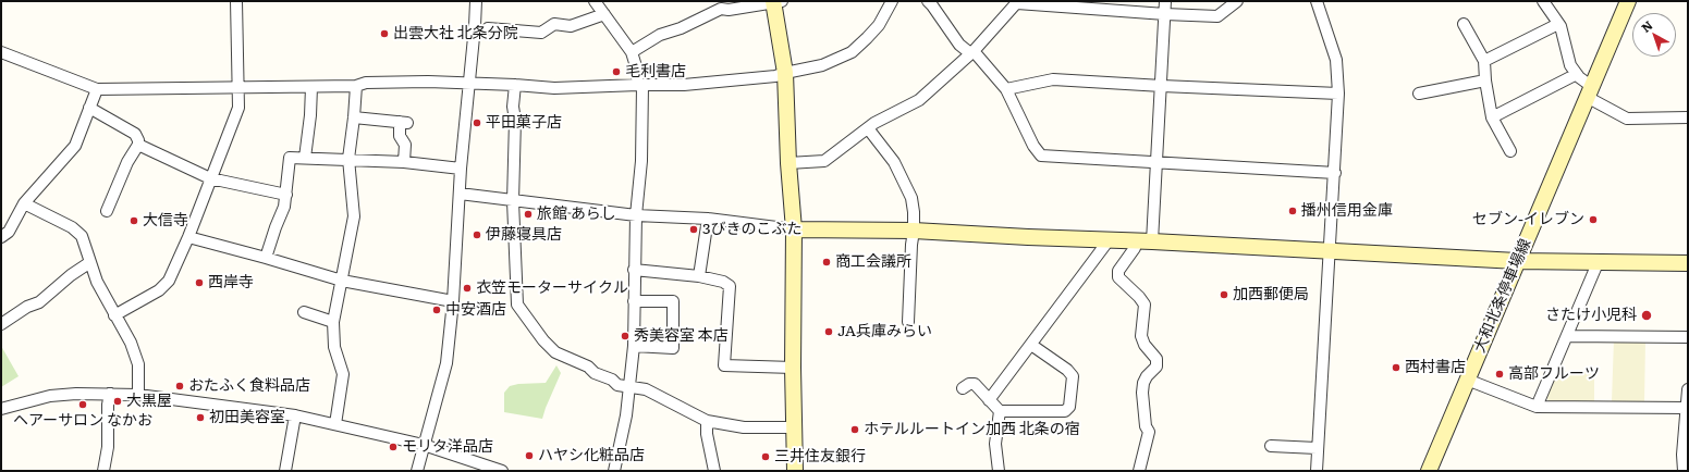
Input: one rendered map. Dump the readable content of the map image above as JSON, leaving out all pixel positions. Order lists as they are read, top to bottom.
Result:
{
  "streets": {
    "street": ["大和北条停車場線"]
  },
  "places": [
    "出雲大社 北条分院",
    "毛利書店",
    "平田菓子店",
    "播州信用金庫",
    "旅館 あらし",
    "セブン-イレブン",
    "大信寺",
    "3びきのこぶた",
    "伊藤寝具店",
    "商工会議所",
    "西岸寺",
    "衣笠モーターサイクル",
    "加西郵便局",
    "中安酒店",
    "さたけ小児科",
    "JA兵庫みらい",
    "秀美容室 本店",
    "西村書店",
    "高部フルーツ",
    "おたふく食料品店",
    "大黒屋",
    "ヘアーサロン なかお",
    "初田美容室",
    "ホテルルートイン加西 北条の宿",
    "モリタ洋品店",
    "ハヤシ化粧品店",
    "三井住友銀行"
  ],
  "north": "top left"
}
